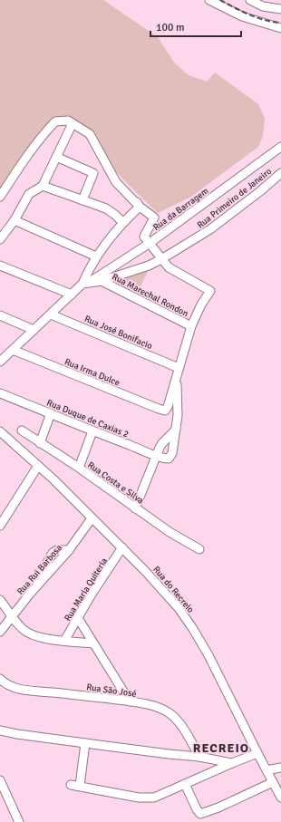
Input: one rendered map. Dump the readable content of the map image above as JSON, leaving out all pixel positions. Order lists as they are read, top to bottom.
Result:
{
  "streets": {
    "street": [
      "Rua Primeiro de Janeiro",
      "Rua da Barragem",
      "Rua Marechal Rondon",
      "Rua José Bonifacio",
      "Rua Irma Dulce",
      "Rua Duque de Caxias 2",
      "Rua Costa e Silva",
      "Rua Rui Barbosa",
      "Rua Maria Quiteria",
      "Rua do Recreio",
      "Rua São José"
    ]
  },
  "crossings": [
    ["Rua Primeiro de Janeiro", "Rua da Barragem"],
    ["Rua Primeiro de Janeiro", "Rua Marechal Rondon"],
    ["Rua Rui Barbosa", "Rua do Recreio"],
    ["Rua Maria Quiteria", "Rua do Recreio"]
  ],
  "districts": ["RECREIO"],
  "scale_bar": "100 m"
}
